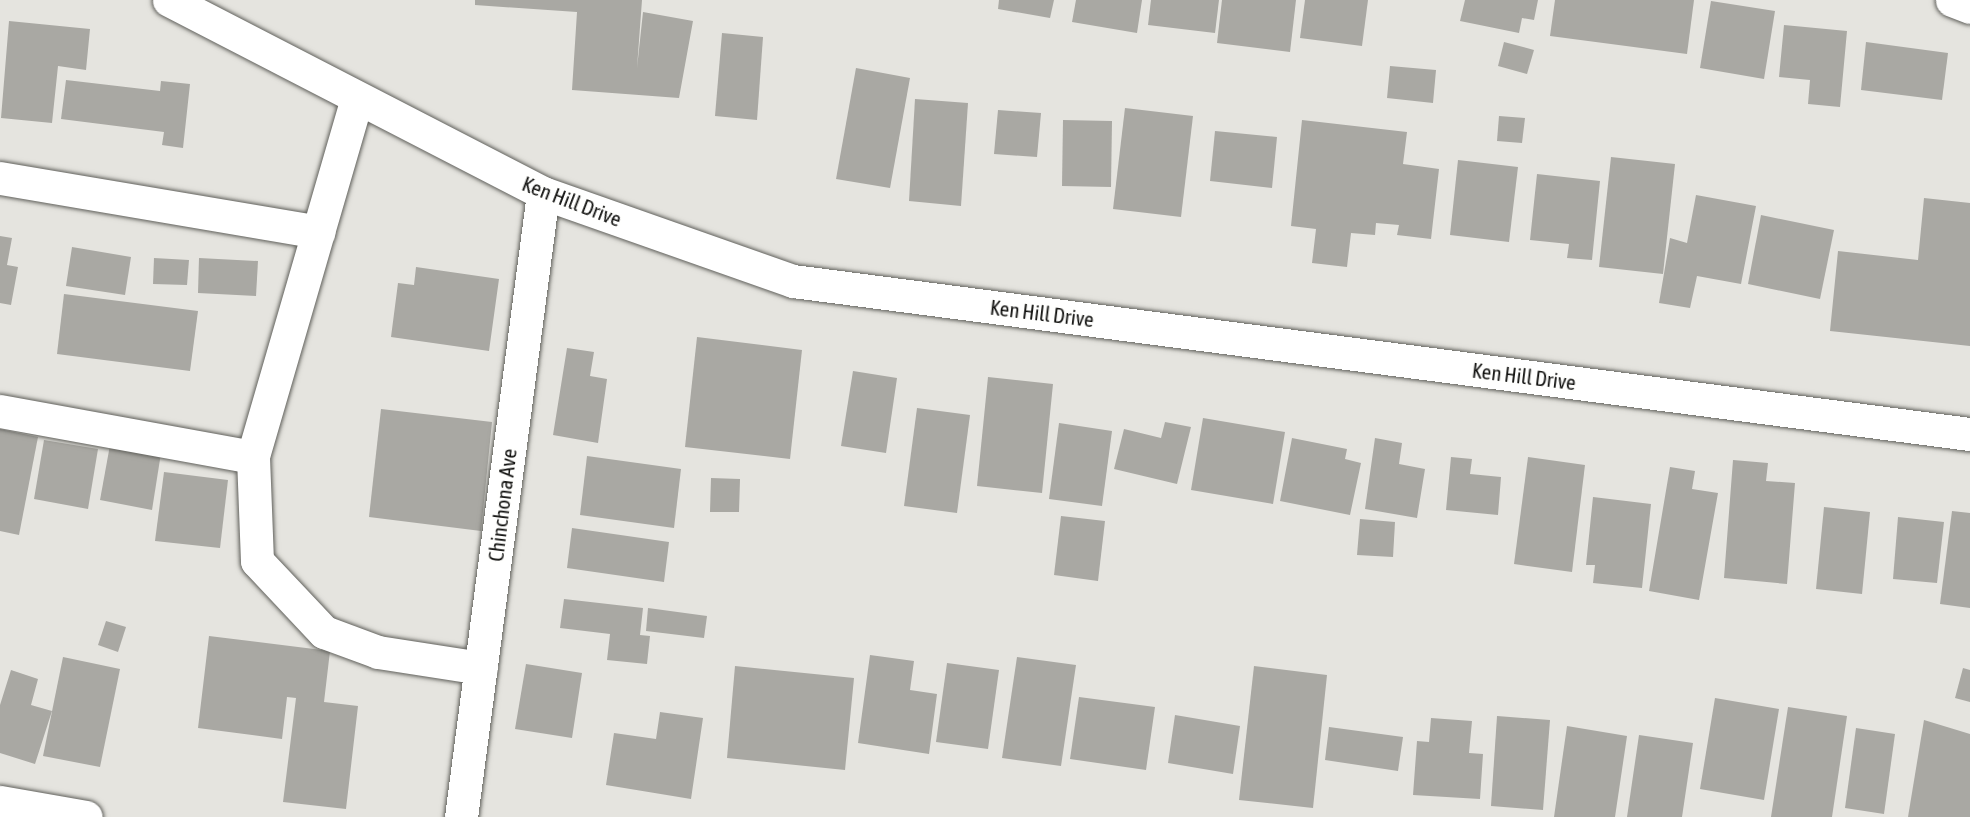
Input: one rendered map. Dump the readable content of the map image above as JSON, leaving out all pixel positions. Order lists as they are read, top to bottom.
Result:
{
  "streets": {
    "street": ["Ken Hill Drive", "Chinchona Ave"]
  },
  "crossings": [
    ["Ken Hill Drive", "Chinchona Ave"]
  ]
}
